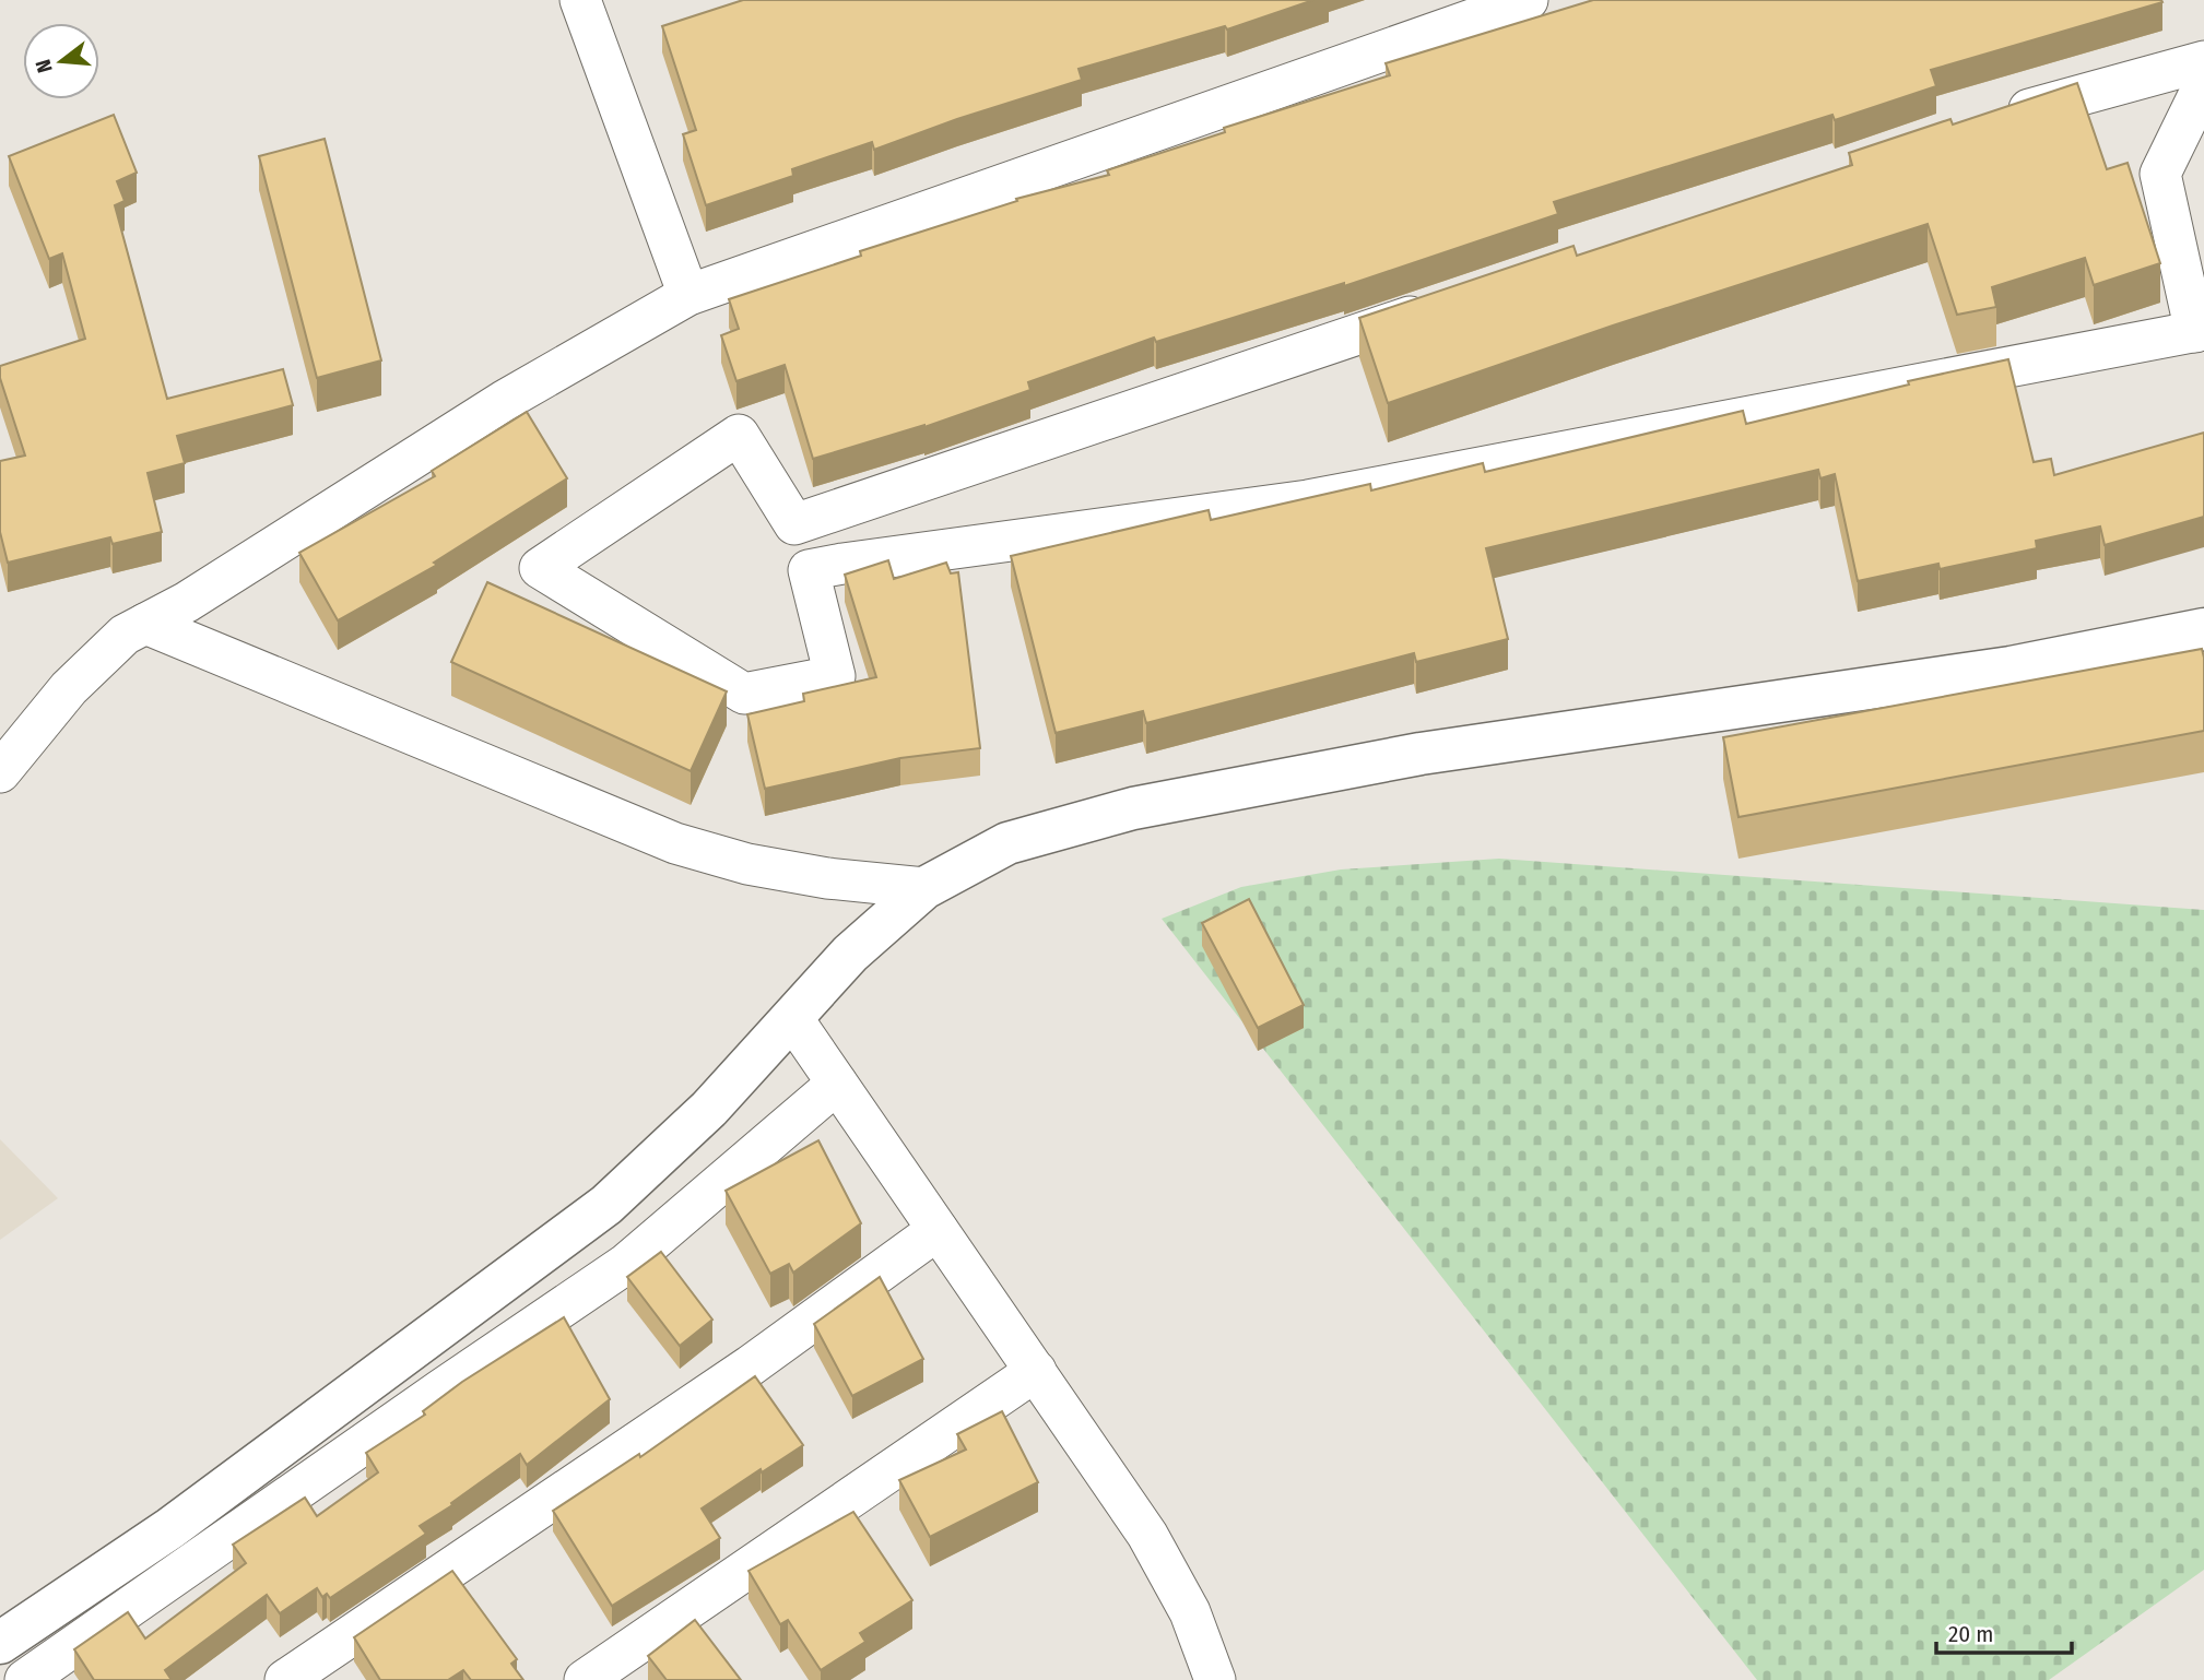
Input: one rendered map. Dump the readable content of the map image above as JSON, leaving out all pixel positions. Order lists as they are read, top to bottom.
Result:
{
  "scale_bar": "20 m",
  "north": "left"
}
